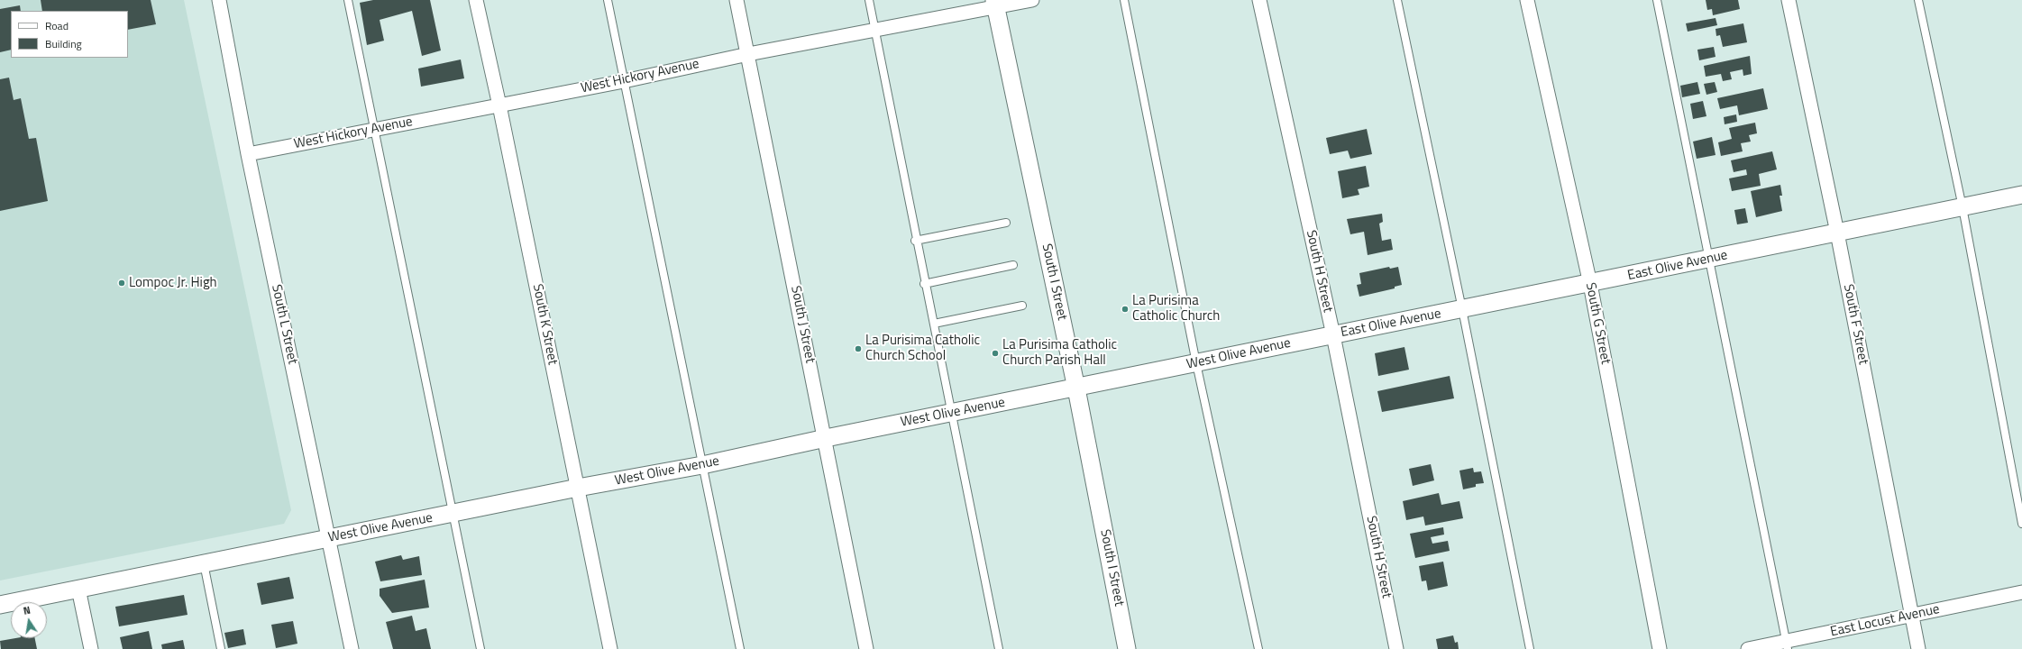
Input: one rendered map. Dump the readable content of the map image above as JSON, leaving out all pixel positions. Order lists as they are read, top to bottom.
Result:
{
  "streets": {
    "street": [
      "West Hickory Avenue",
      "East Olive Avenue",
      "South H Street",
      "South I Street",
      "South G Street",
      "South L Street",
      "South K Street",
      "South J Street",
      "South F Street",
      "West Olive Avenue",
      "East Locust Avenue"
    ]
  },
  "crossings": [
    ["West Hickory Avenue", "South I Street"],
    ["West Hickory Avenue", "South L Street"],
    ["West Hickory Avenue", "South K Street"],
    ["West Hickory Avenue", "South J Street"],
    ["East Olive Avenue", "South H Street"],
    ["East Olive Avenue", "South G Street"],
    ["East Olive Avenue", "South F Street"],
    ["East Olive Avenue", "West Olive Avenue"],
    ["South H Street", "West Olive Avenue"],
    ["South I Street", "West Olive Avenue"],
    ["South L Street", "West Olive Avenue"],
    ["South K Street", "West Olive Avenue"],
    ["South J Street", "West Olive Avenue"],
    ["South F Street", "East Locust Avenue"]
  ],
  "places": [
    "Lompoc Jr. High",
    "La Purisima Catholic Church",
    "La Purisima Catholic Church School",
    "La Purisima Catholic Church Parish Hall"
  ],
  "legend": ["Road", "Building"],
  "north": "top"
}
